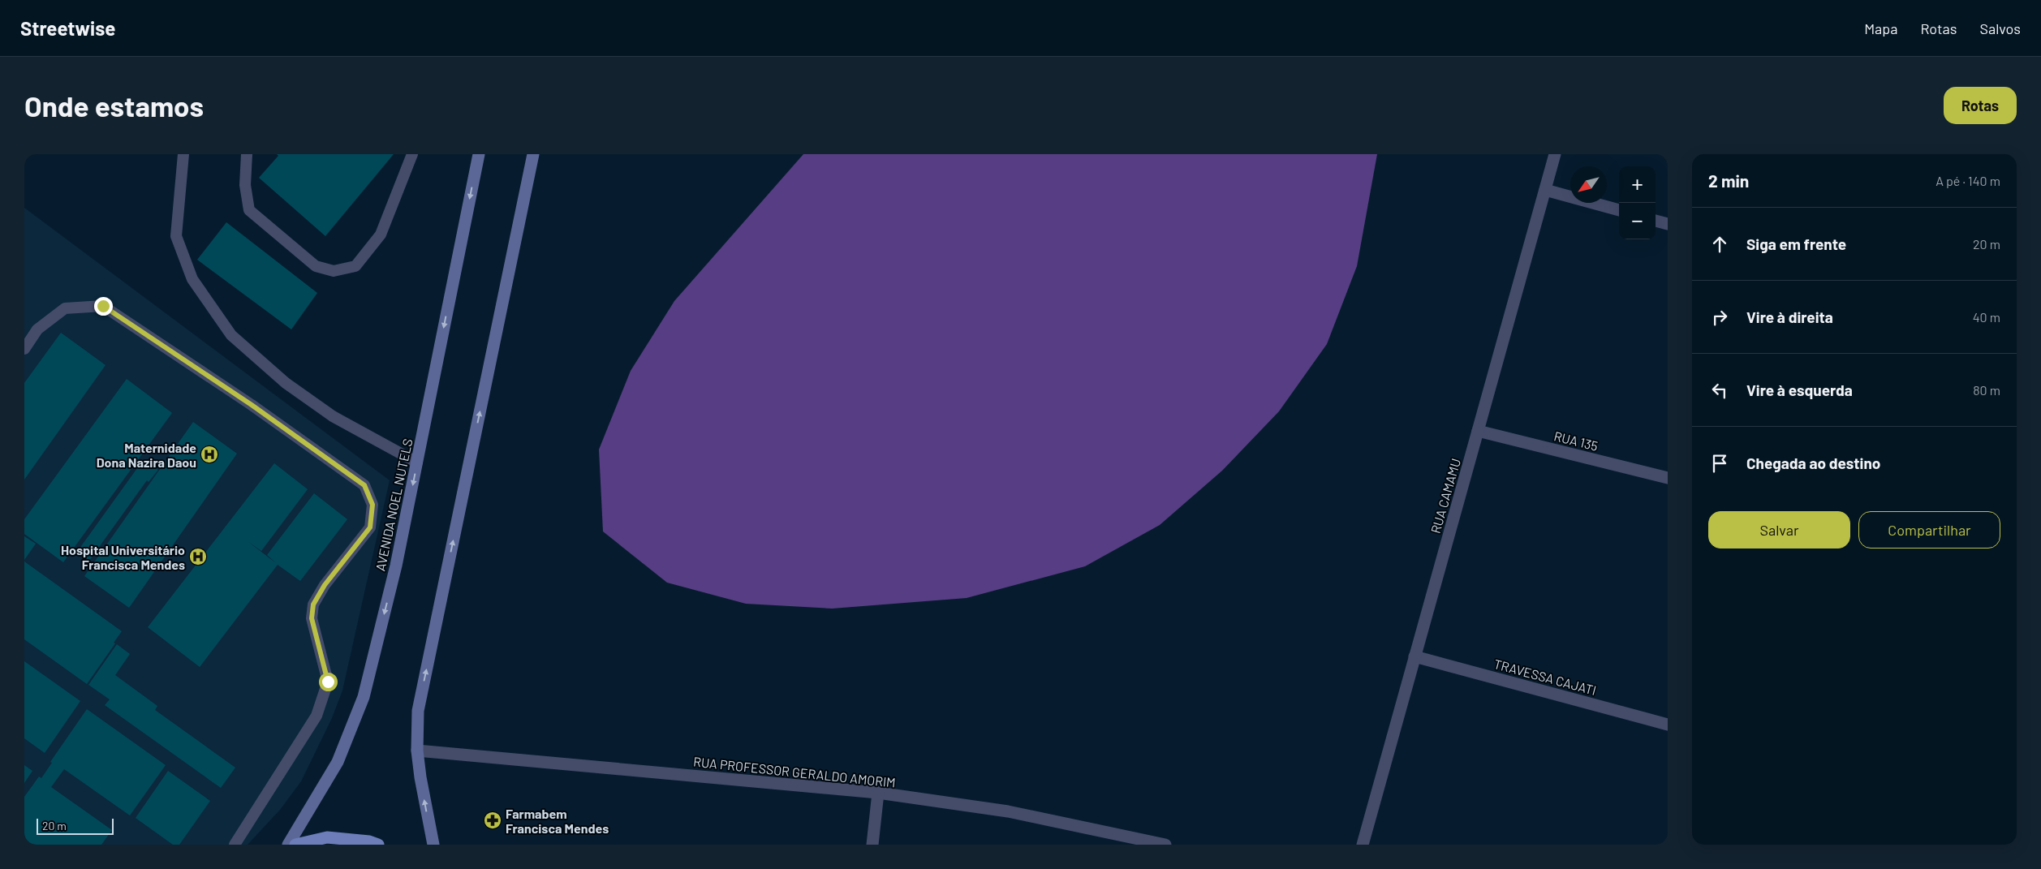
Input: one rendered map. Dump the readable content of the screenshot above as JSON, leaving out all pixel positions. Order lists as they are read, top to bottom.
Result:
{
  "streets": {
    "street": [
      "RUA 135",
      "RUA CAMAMU",
      "AVENIDA NOEL NUTELS",
      "TRAVESSA CAJATI",
      "RUA PROFESSOR GERALDO AMORIM"
    ]
  },
  "crossings": [
    ["RUA 135", "RUA CAMAMU"],
    ["RUA CAMAMU", "TRAVESSA CAJATI"]
  ],
  "places": {
    "hospital": ["Maternidade Dona Nazira Daou", "Hospital Universitário Francisca Mendes"],
    "pharmacy": ["Farmabem Francisca Mendes"]
  },
  "scale_bar": "20 m",
  "north": "bottom left",
  "page": {
    "header": "Streetwise",
    "nav": ["Mapa", "Rotas", "Salvos"],
    "buttons": [
      "Rotas",
      ["Salvar", "Compartilhar"]
    ],
    "title": "Onde estamos",
    "heading": ["2 min", "A pé · 140 m"],
    "map_buttons": ["+", "−"],
    "list": [
      ["Siga em frente", "20 m"],
      ["Vire à direita", "40 m"],
      ["Vire à esquerda", "80 m"],
      "Chegada ao destino"
    ],
    "scale": "20 m"
  }
}
